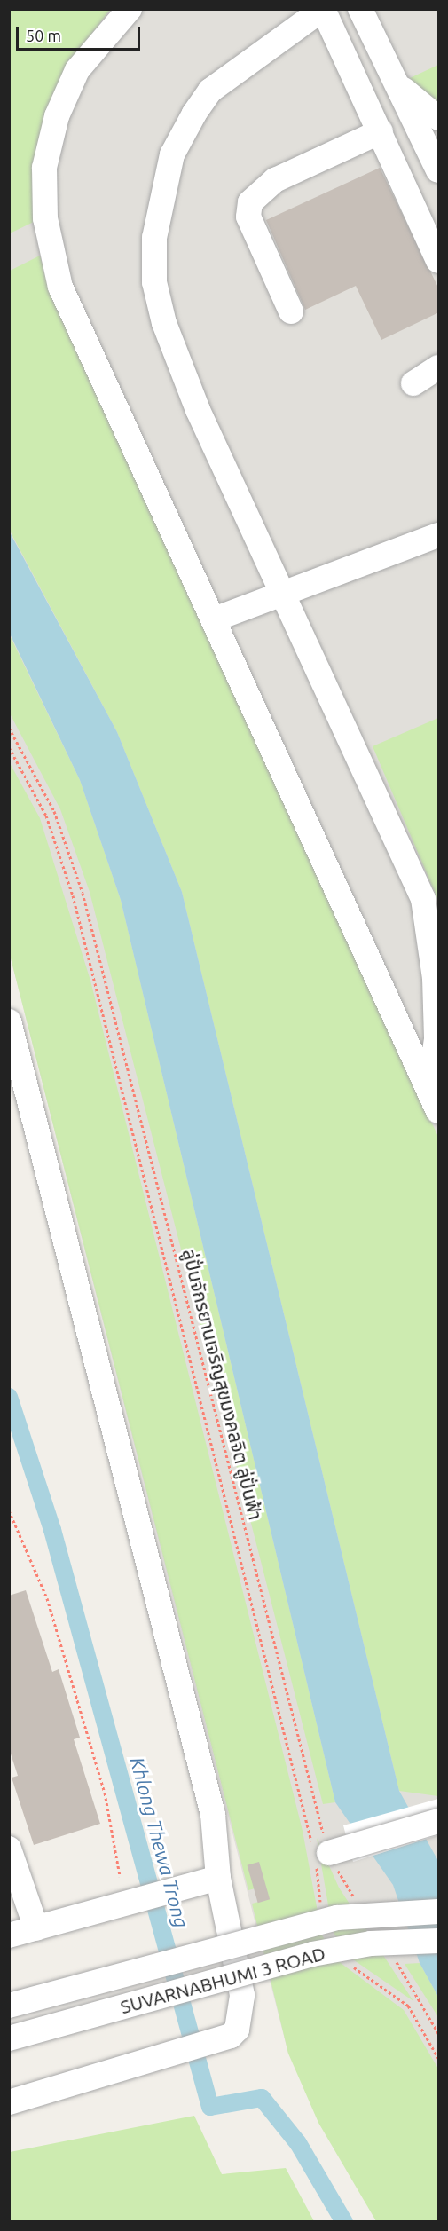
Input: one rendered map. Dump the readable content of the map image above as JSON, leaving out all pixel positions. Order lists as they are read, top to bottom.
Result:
{
  "streets": {
    "street": ["SUVARNABHUMI 3 ROAD"],
    "path": ["ลู่ปั่นจักรยานเจริญสุขมงคลจิต ลู่ปั่นฟ้า"]
  },
  "water": ["Khlong Thewa Trong"],
  "scale_bar": "50 m"
}
